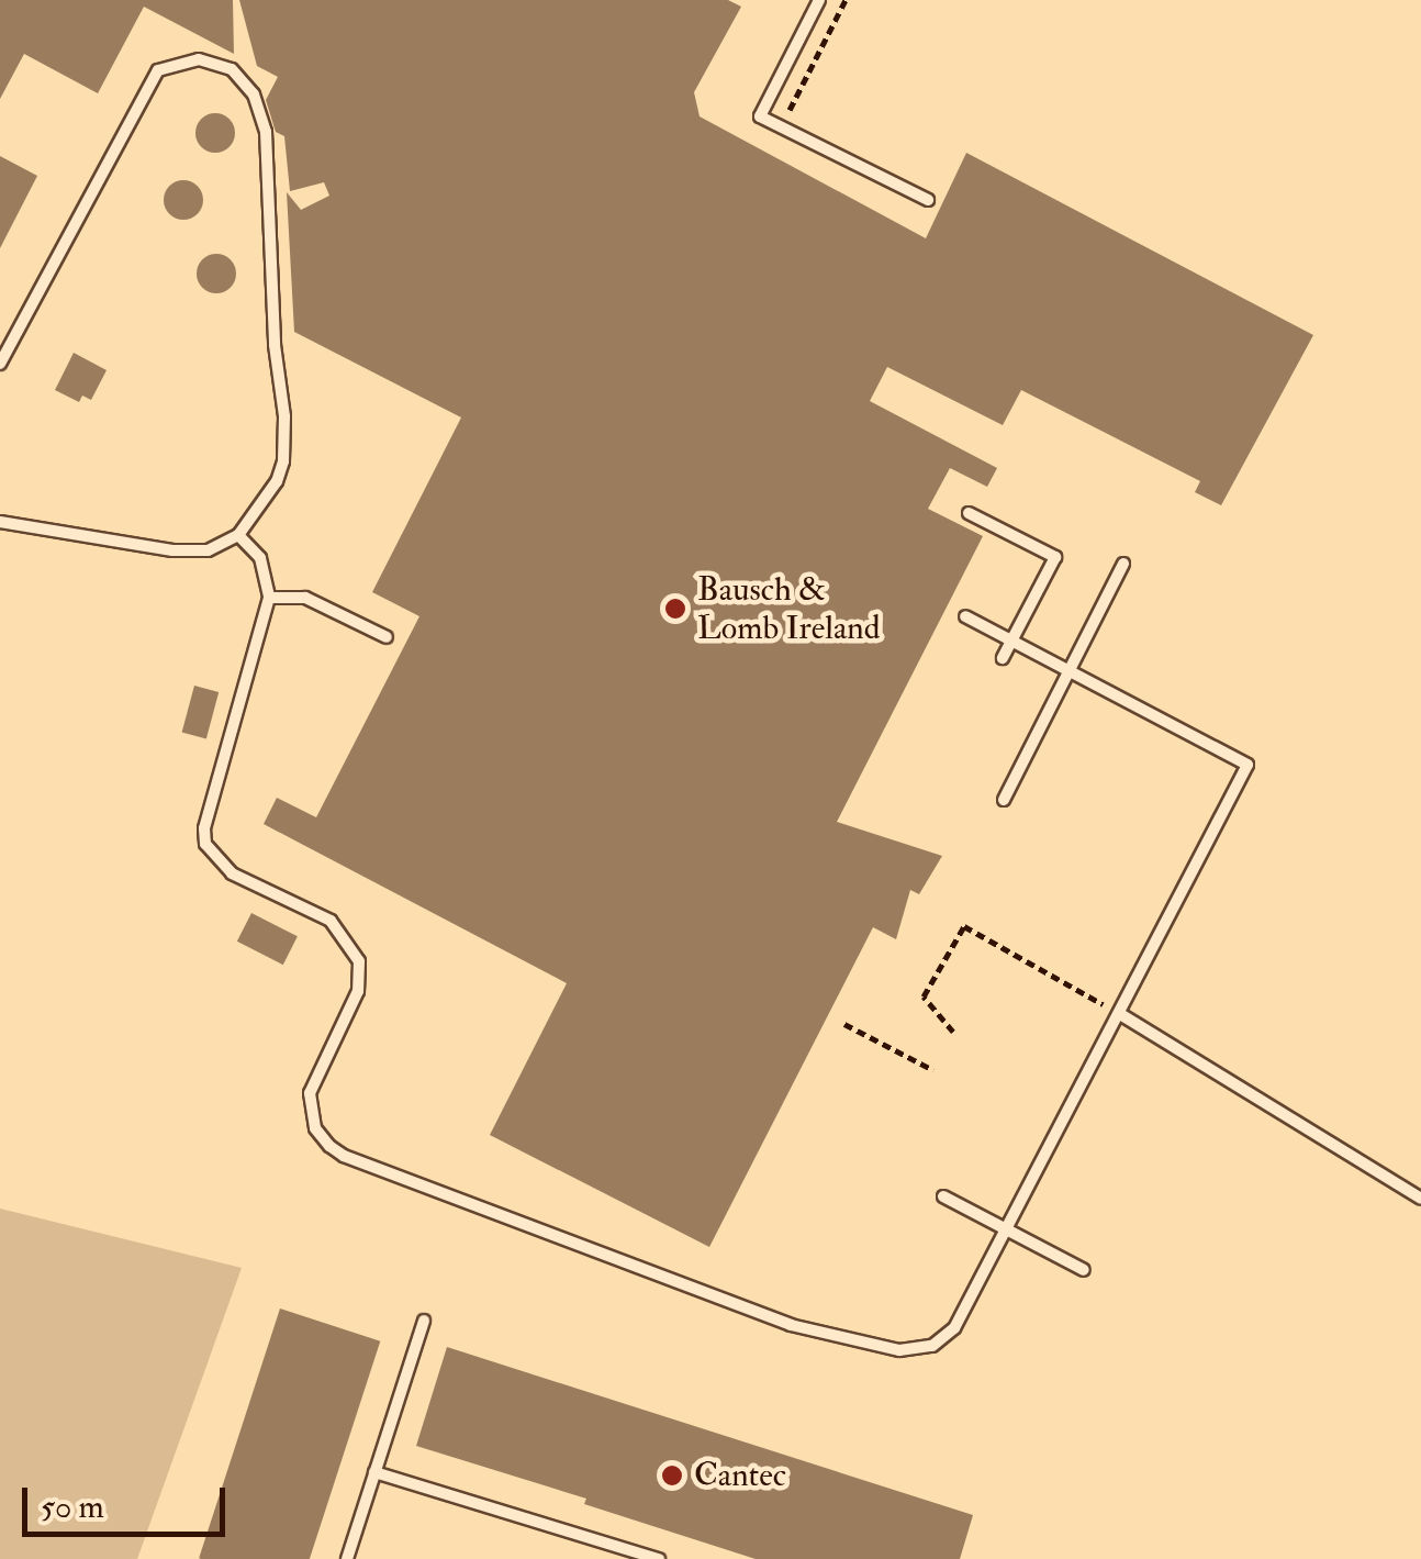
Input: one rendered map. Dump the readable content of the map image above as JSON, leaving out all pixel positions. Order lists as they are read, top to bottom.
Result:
{
  "places": ["Bausch & Lomb Ireland", "Cantec"],
  "scale_bar": "50 m"
}
